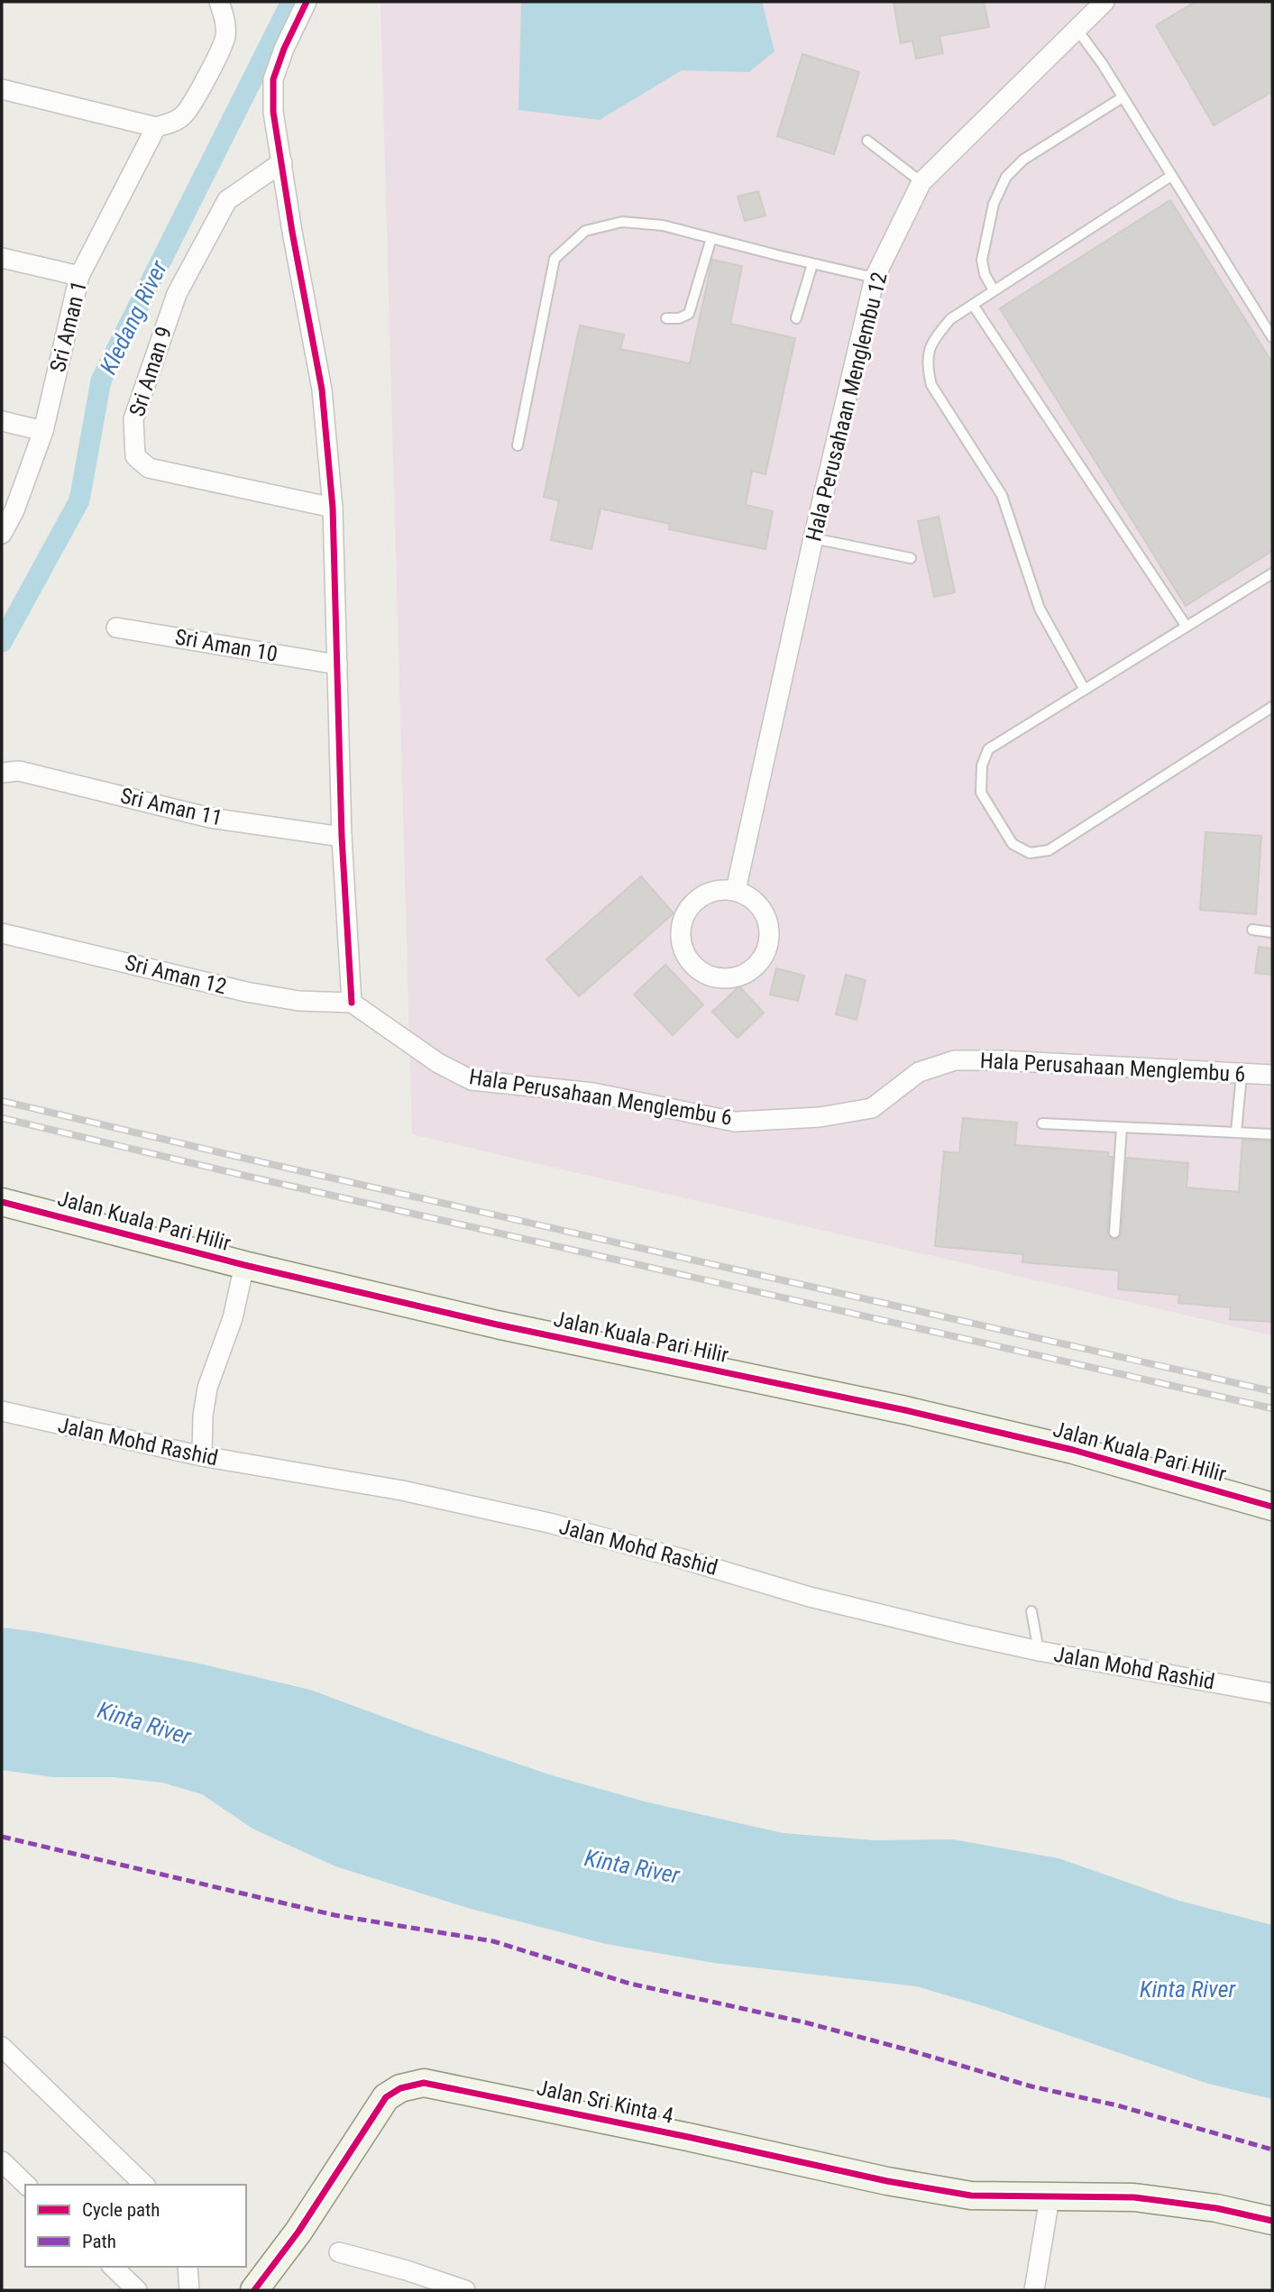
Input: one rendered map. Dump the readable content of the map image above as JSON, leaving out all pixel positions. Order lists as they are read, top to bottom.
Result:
{
  "streets": {
    "street": [
      "Sri Aman 1",
      "Sri Aman 9",
      "Hala Perusahaan Menglembu 12",
      "Sri Aman 10",
      "Sri Aman 11",
      "Sri Aman 12",
      "Hala Perusahaan Menglembu 6",
      "Jalan Kuala Pari Hilir",
      "Jalan Mohd Rashid",
      "Jalan Sri Kinta 4"
    ]
  },
  "crossings": [
    ["Sri Aman 12", "Hala Perusahaan Menglembu 6"]
  ],
  "water": ["Kledang River", "Kinta River"],
  "legend": ["Cycle path", "Path"]
}
